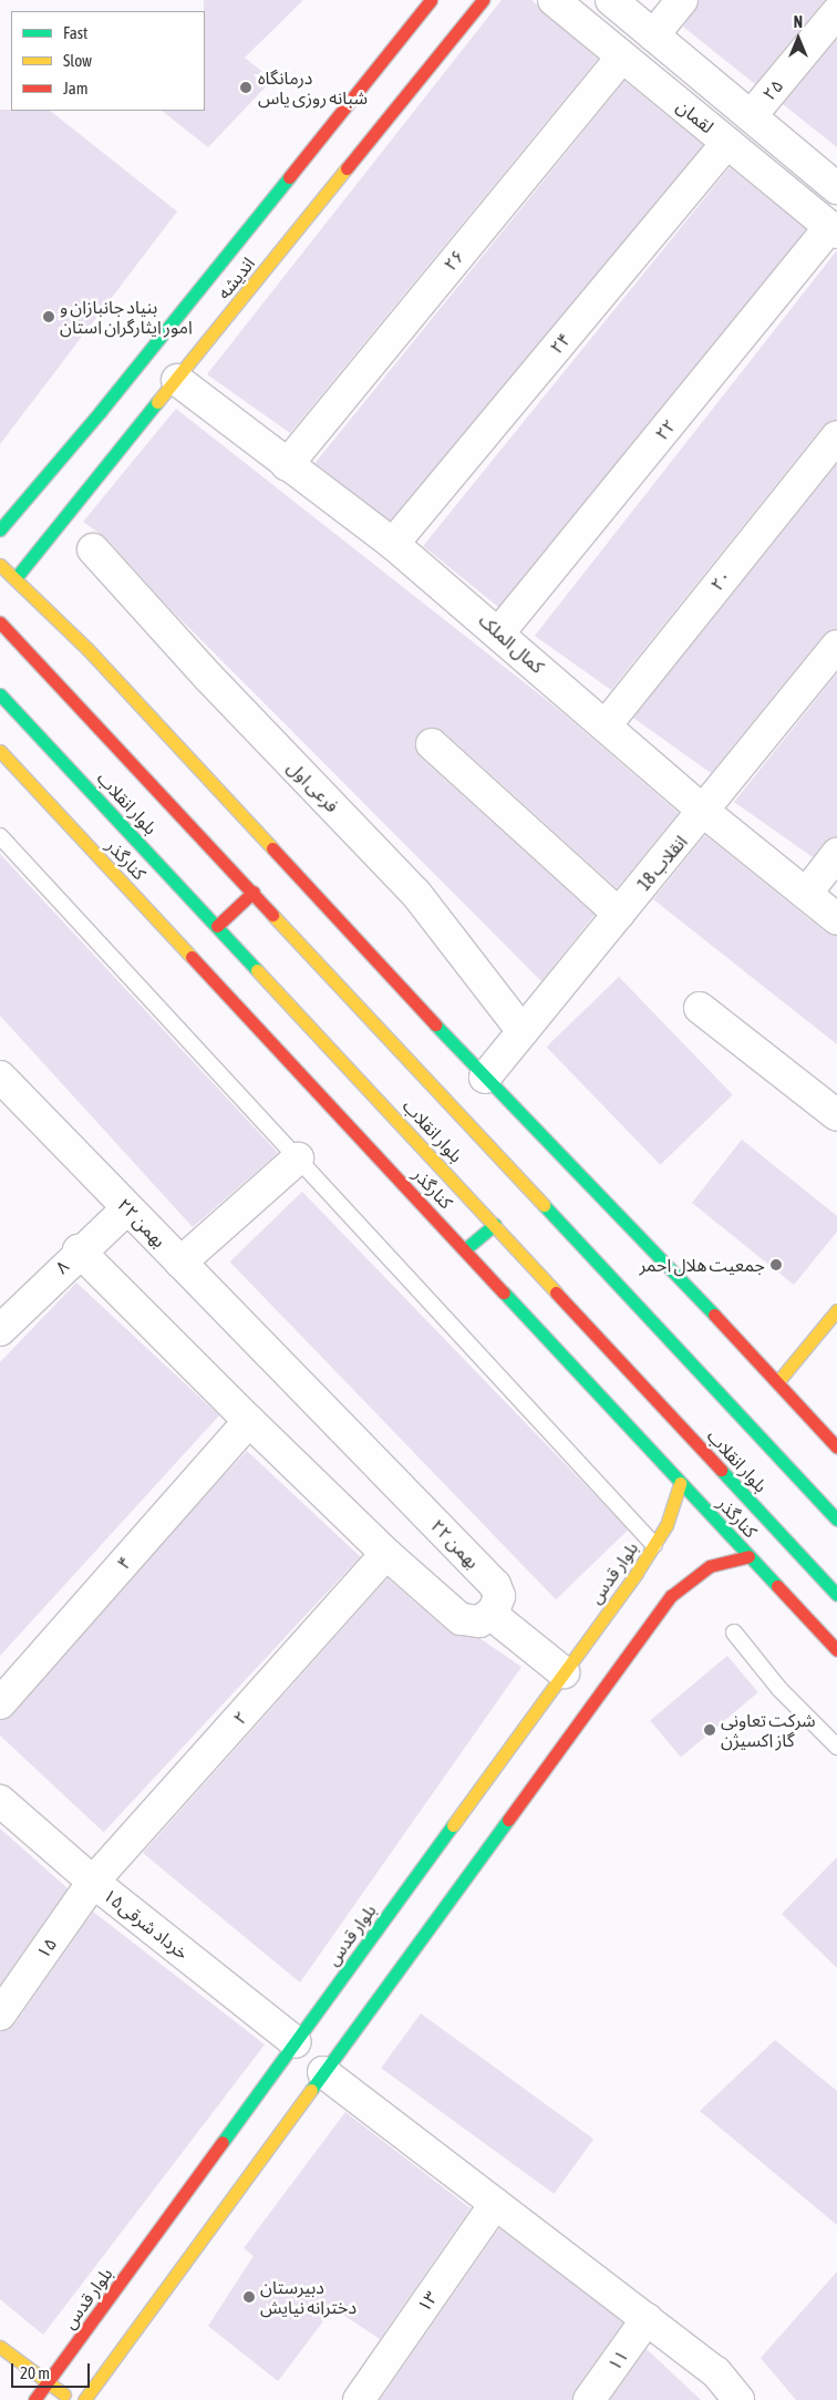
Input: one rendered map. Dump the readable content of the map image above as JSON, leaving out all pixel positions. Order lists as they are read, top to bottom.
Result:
{
  "streets": {
    "main road": [
      "اندیشه",
      "بلوار انقلاب",
      "کنارگذر",
      "بلوار قدس"
    ],
    "street": [
      "۲۵",
      "لقمان",
      "۲۶",
      "۲۴",
      "۲۲",
      "۲۰",
      "کمال الملک",
      "فرعی اول",
      "انقلاب 18",
      "۲۲ بهمن",
      "۸",
      "۴",
      "۲",
      "۱۵خرداد شرقی",
      "۱۵",
      "۱۳",
      "۱۱"
    ]
  },
  "crossings": [
    ["۲۵", "لقمان"],
    ["لقمان", "۲۶"],
    ["لقمان", "۲۴"],
    ["لقمان", "۲۲"],
    ["۲۶", "کمال الملک"],
    ["اندیشه", "کمال الملک"],
    ["۲۴", "کمال الملک"],
    ["۲۲", "کمال الملک"],
    ["۲۰", "کمال الملک"],
    ["کمال الملک", "انقلاب 18"],
    ["فرعی اول", "انقلاب 18"],
    ["کنارگذر", "بلوار قدس"],
    ["۲۲ بهمن", "۸"],
    ["بلوار قدس", "۱۵خرداد شرقی"],
    ["۲", "۱۵خرداد شرقی"],
    ["۲", "۱۵"],
    ["۱۵خرداد شرقی", "۱۵"]
  ],
  "places": [
    "درمانگاه شبانه روزی یاس",
    "بنیاد جانبازان و امور ایثارگران استان",
    "جمعیت هلال احمر",
    "شرکت تعاونی گاز اکسیژن",
    "دبیرستان دخترانه نیایش"
  ],
  "legend": ["Fast", "Slow", "Jam"],
  "scale_bar": "20 m",
  "north": "top"
}
